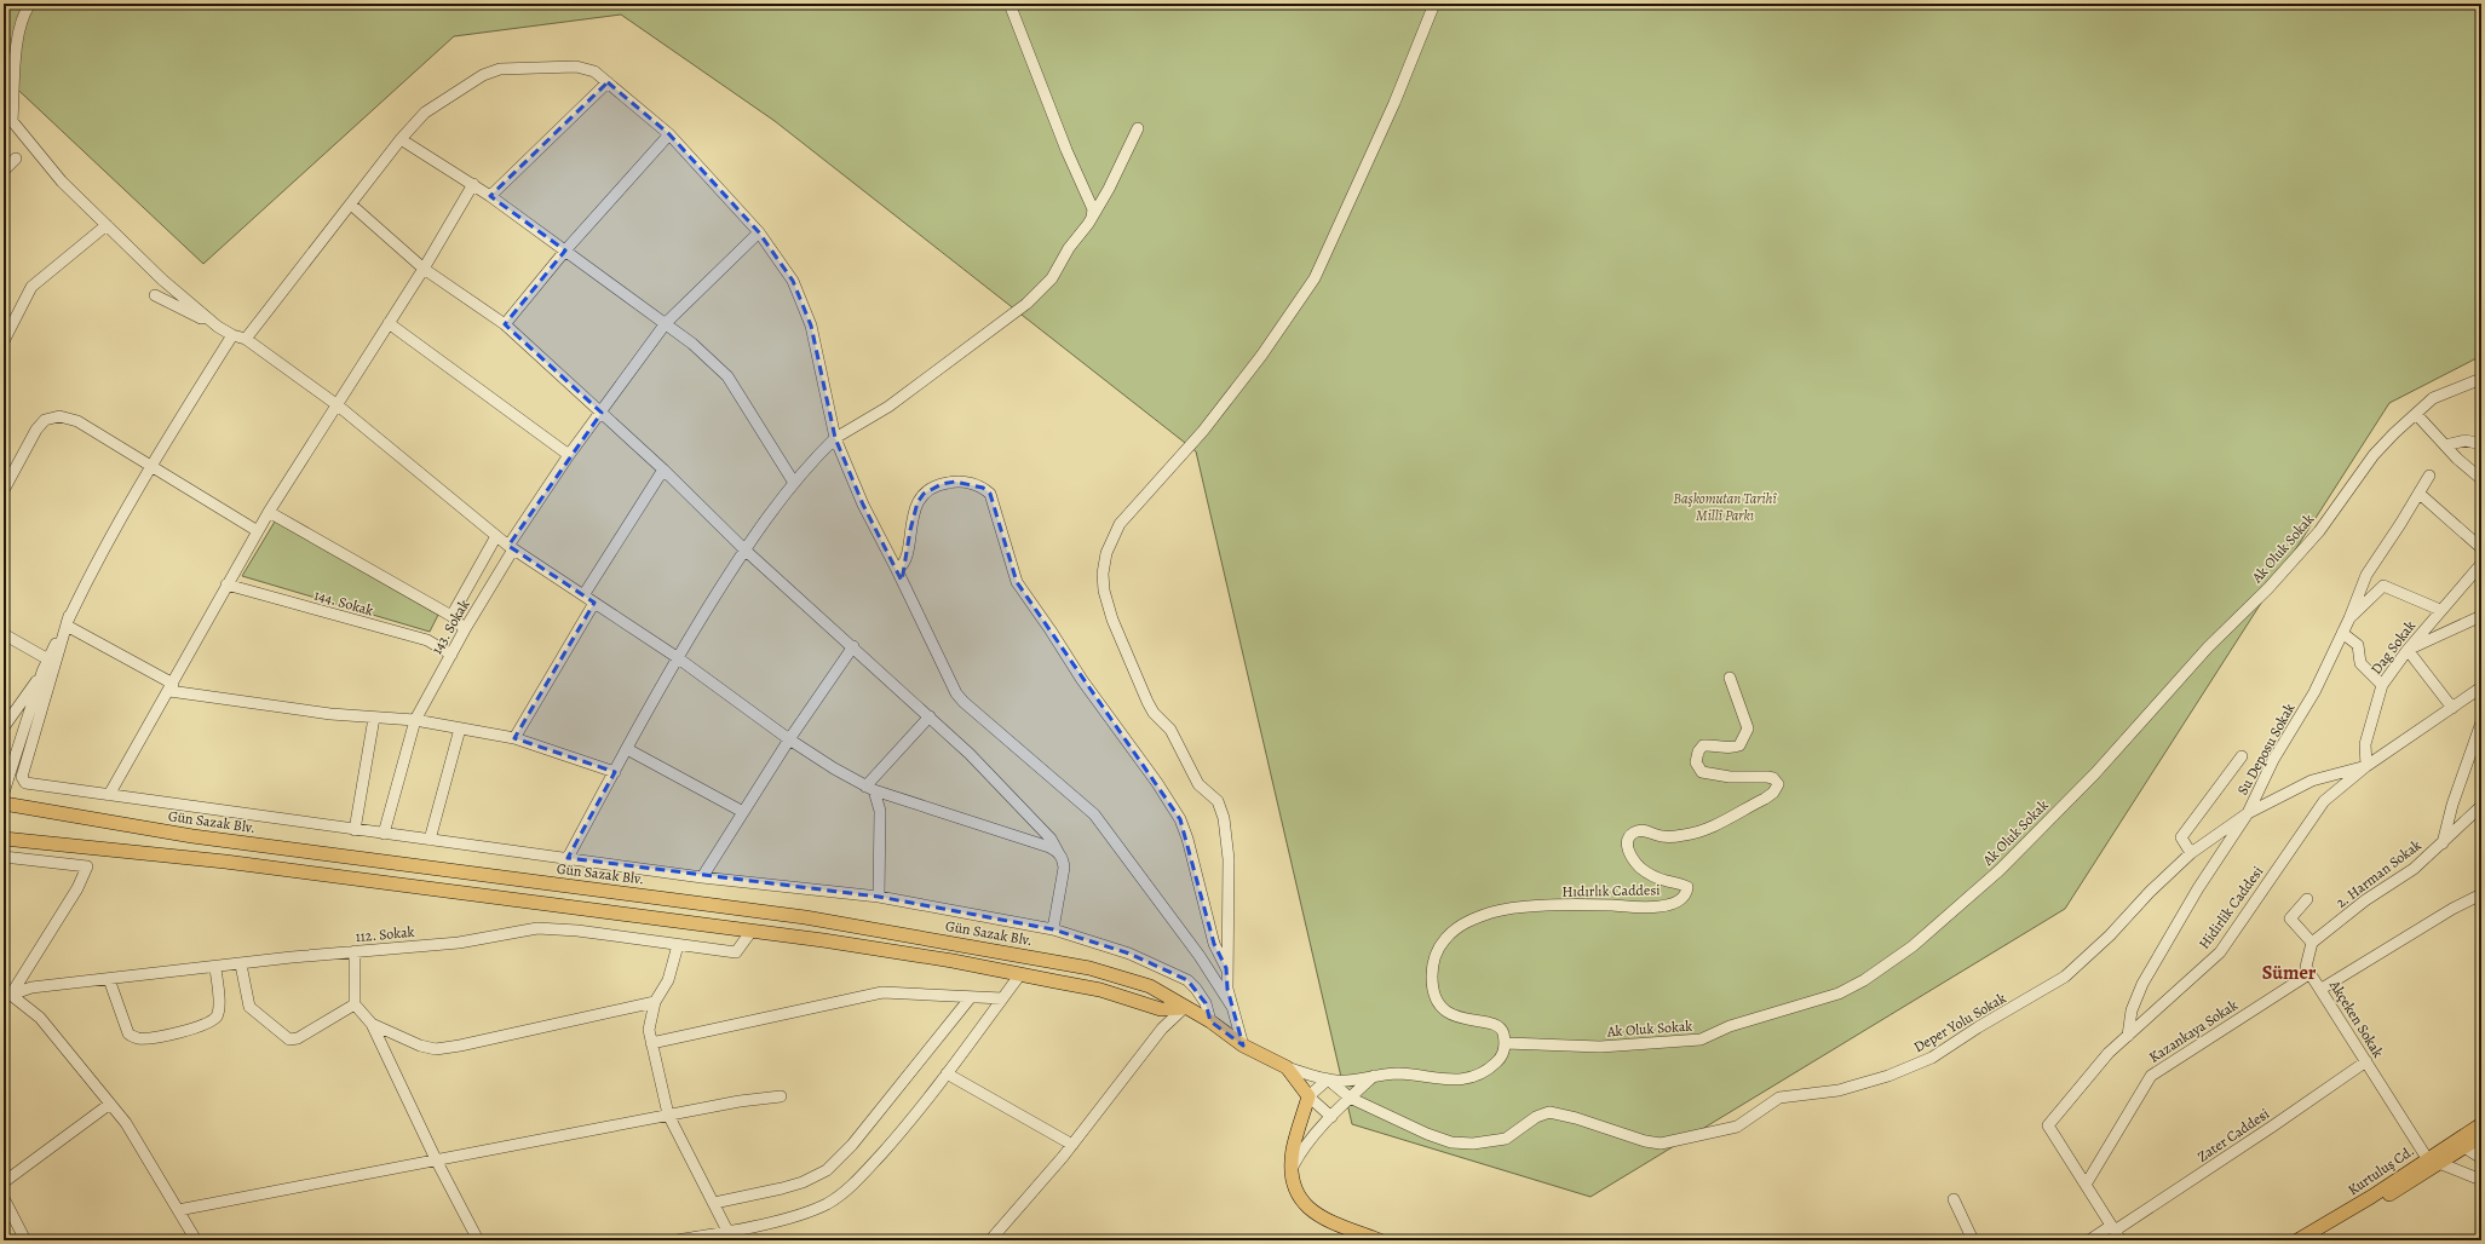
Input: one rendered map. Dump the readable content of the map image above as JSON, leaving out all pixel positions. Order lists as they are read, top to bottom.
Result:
{
  "streets": {
    "main road": ["Gün Sazak Blv.", "Kurtuluş Cd."],
    "street": [
      "Ak Oluk Sokak",
      "144. Sokak",
      "143. Sokak",
      "Dag Sokak",
      "Su Deposu Sokak",
      "2. Harman Sokak",
      "Hıdırlık Caddesi",
      "Hidirlik Caddesi",
      "112. Sokak",
      "Akçeken Sokak",
      "Deper Yolu Sokak",
      "Kazankaya Sokak",
      "Zater Caddesi"
    ]
  },
  "crossings": [
    ["Ak Oluk Sokak", "Hıdırlık Caddesi"],
    ["144. Sokak", "143. Sokak"],
    ["Dag Sokak", "Hidirlik Caddesi"],
    ["Dag Sokak", "Deper Yolu Sokak"],
    ["Su Deposu Sokak", "Hidirlik Caddesi"],
    ["Su Deposu Sokak", "Deper Yolu Sokak"],
    ["Gün Sazak Blv.", "112. Sokak"],
    ["2. Harman Sokak", "Akçeken Sokak"],
    ["Hidirlik Caddesi", "Deper Yolu Sokak"],
    ["Hidirlik Caddesi", "Kazankaya Sokak"],
    ["Hidirlik Caddesi", "Zater Caddesi"],
    ["Akçeken Sokak", "Kazankaya Sokak"],
    ["Akçeken Sokak", "Zater Caddesi"],
    ["Akçeken Sokak", "Kurtuluş Cd."]
  ],
  "districts": ["Sümer"],
  "parks": ["Başkomutan Tarihî Millî Parkı"]
}
